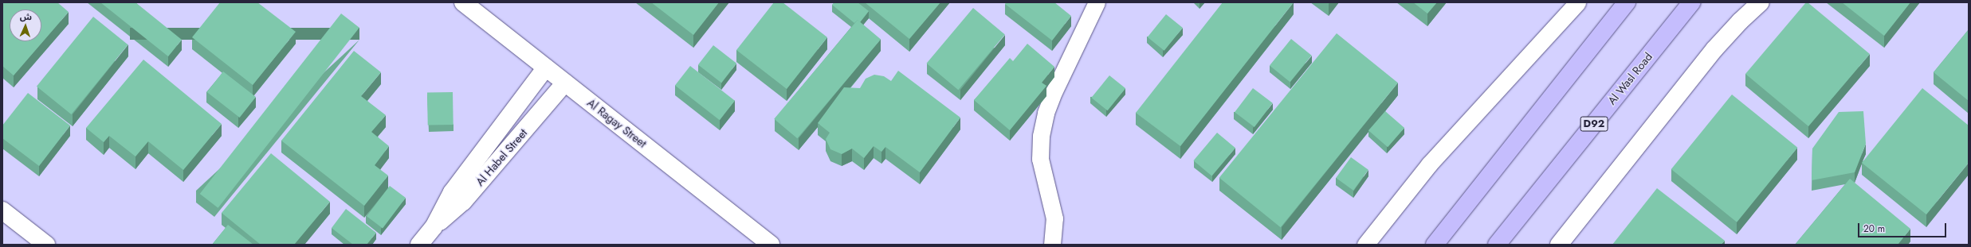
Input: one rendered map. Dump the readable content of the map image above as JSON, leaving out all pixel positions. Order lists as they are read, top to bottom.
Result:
{
  "streets": {
    "main road": ["Al Wasl Road", "D92"],
    "street": ["Al Ragay Street", "Al Habel Street"]
  },
  "crossings": [
    ["Al Ragay Street", "Al Habel Street"]
  ],
  "scale_bar": "20 m",
  "north": "top"
}
